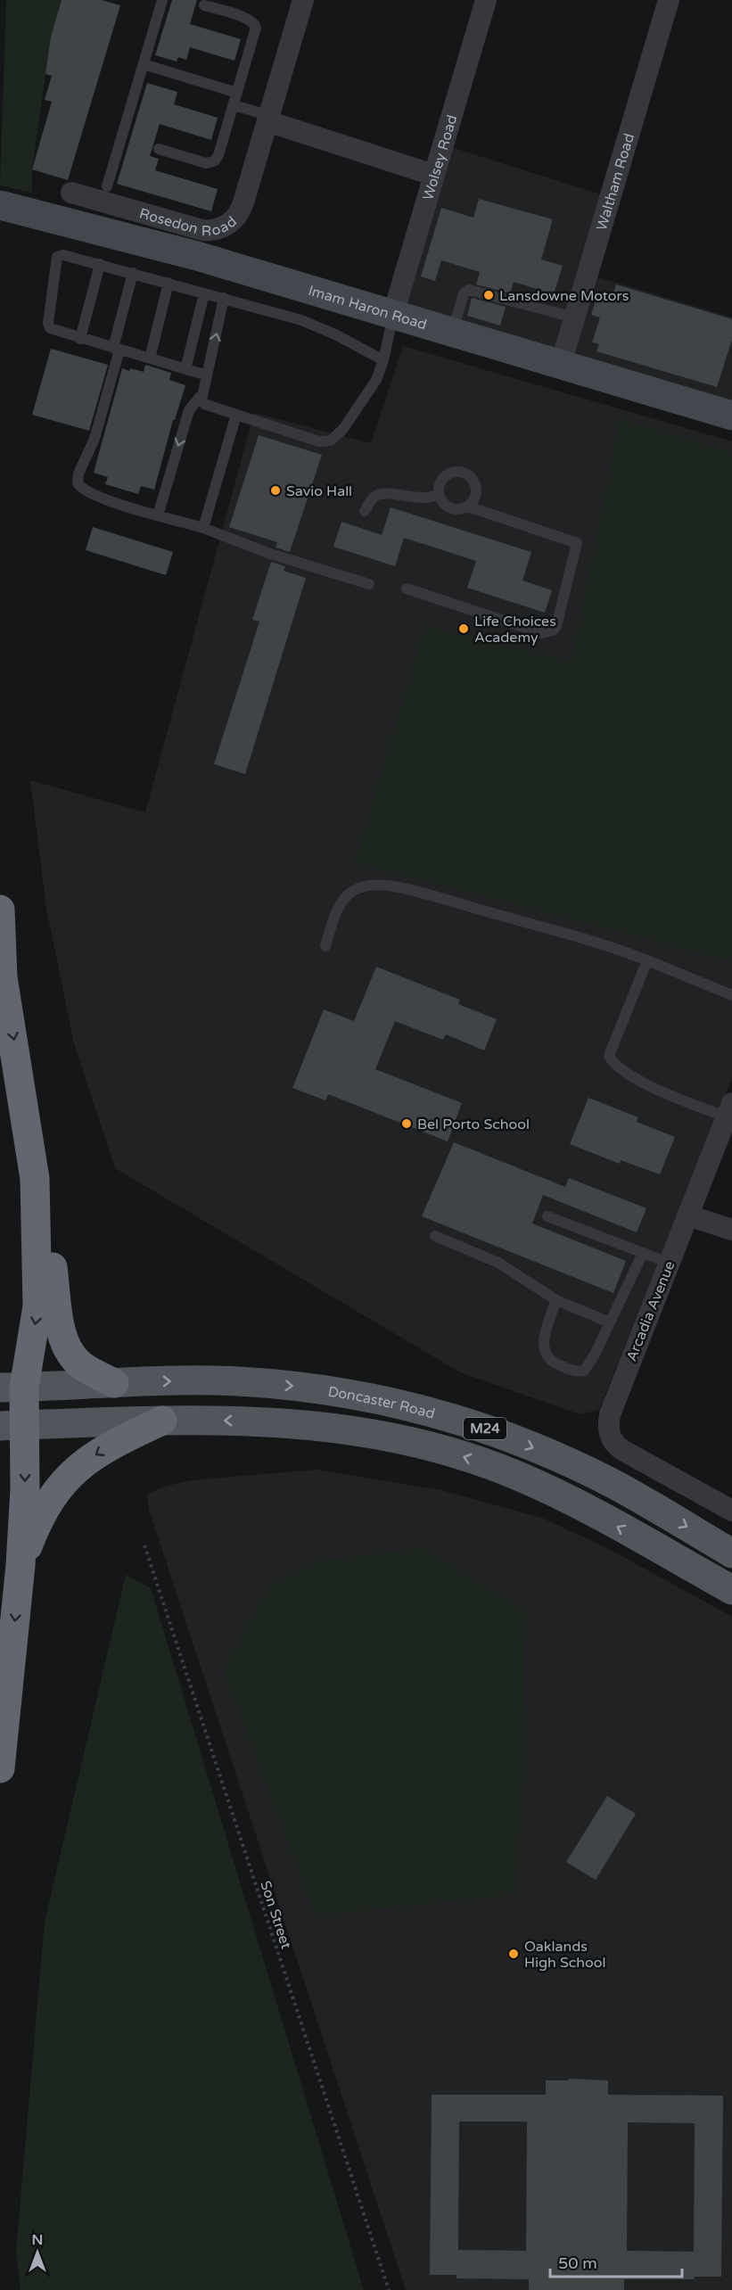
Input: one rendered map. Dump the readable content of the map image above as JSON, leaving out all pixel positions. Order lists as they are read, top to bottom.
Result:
{
  "streets": {
    "main road": ["Doncaster Road", "M24"],
    "street": [
      "Wolsey Road",
      "Waltham Road",
      "Rosedon Road",
      "Imam Haron Road",
      "Arcadia Avenue"
    ],
    "path": ["Son Street"]
  },
  "crossings": [
    ["Wolsey Road", "Imam Haron Road"],
    ["Waltham Road", "Imam Haron Road"]
  ],
  "places": [
    "Lansdowne Motors",
    "Savio Hall",
    "Life Choices Academy",
    "Bel Porto School",
    "Oaklands High School"
  ],
  "scale_bar": "50 m",
  "north": "top"
}
